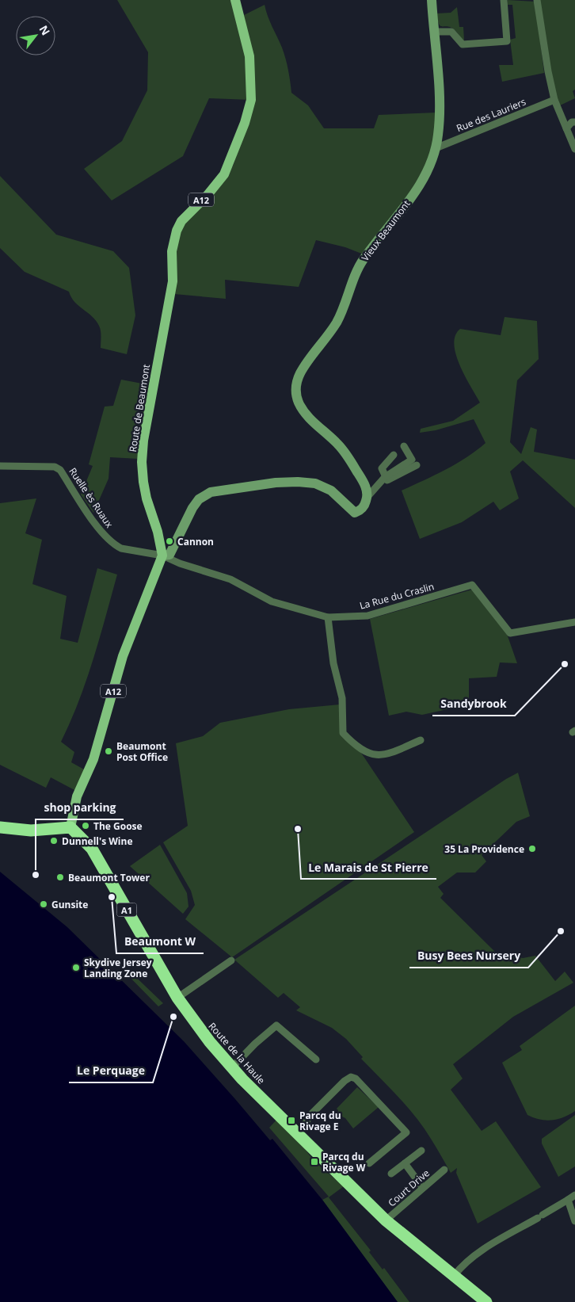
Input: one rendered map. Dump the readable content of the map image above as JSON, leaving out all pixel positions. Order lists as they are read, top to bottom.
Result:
{
  "streets": {
    "highway": ["A1", "Route de la Haule"],
    "main road": ["A12", "Route de Beaumont"],
    "street": [
      "Rue des Lauriers",
      "Vieux Beaumont",
      "Ruelle ès Ruaux",
      "La Rue du Craslin",
      "Court Drive"
    ]
  },
  "crossings": [
    ["Rue des Lauriers", "Vieux Beaumont"],
    ["A12", "Route de Beaumont"],
    ["A12", "Ruelle ès Ruaux"],
    ["A12", "La Rue du Craslin"],
    ["A12", "Route de la Haule"],
    ["Route de Beaumont", "Ruelle ès Ruaux"],
    ["Route de Beaumont", "La Rue du Craslin"],
    ["Ruelle ès Ruaux", "La Rue du Craslin"],
    ["Route de la Haule", "Court Drive"]
  ],
  "places": {
    "other": [
      "Cannon",
      "Sandybrook",
      "Beaumont Post Office",
      "The Goose",
      "Le Marais de St Pierre",
      "Dunnell's Wine",
      "35 La Providence",
      "shop parking",
      "Beaumont Tower",
      "Beaumont W",
      "Gunsite",
      "Busy Bees Nursery",
      "Skydive Jersey Landing Zone",
      "Le Perquage"
    ],
    "transit": ["Parcq du Rivage E", "Parcq du Rivage W"]
  },
  "north": "top right"
}
